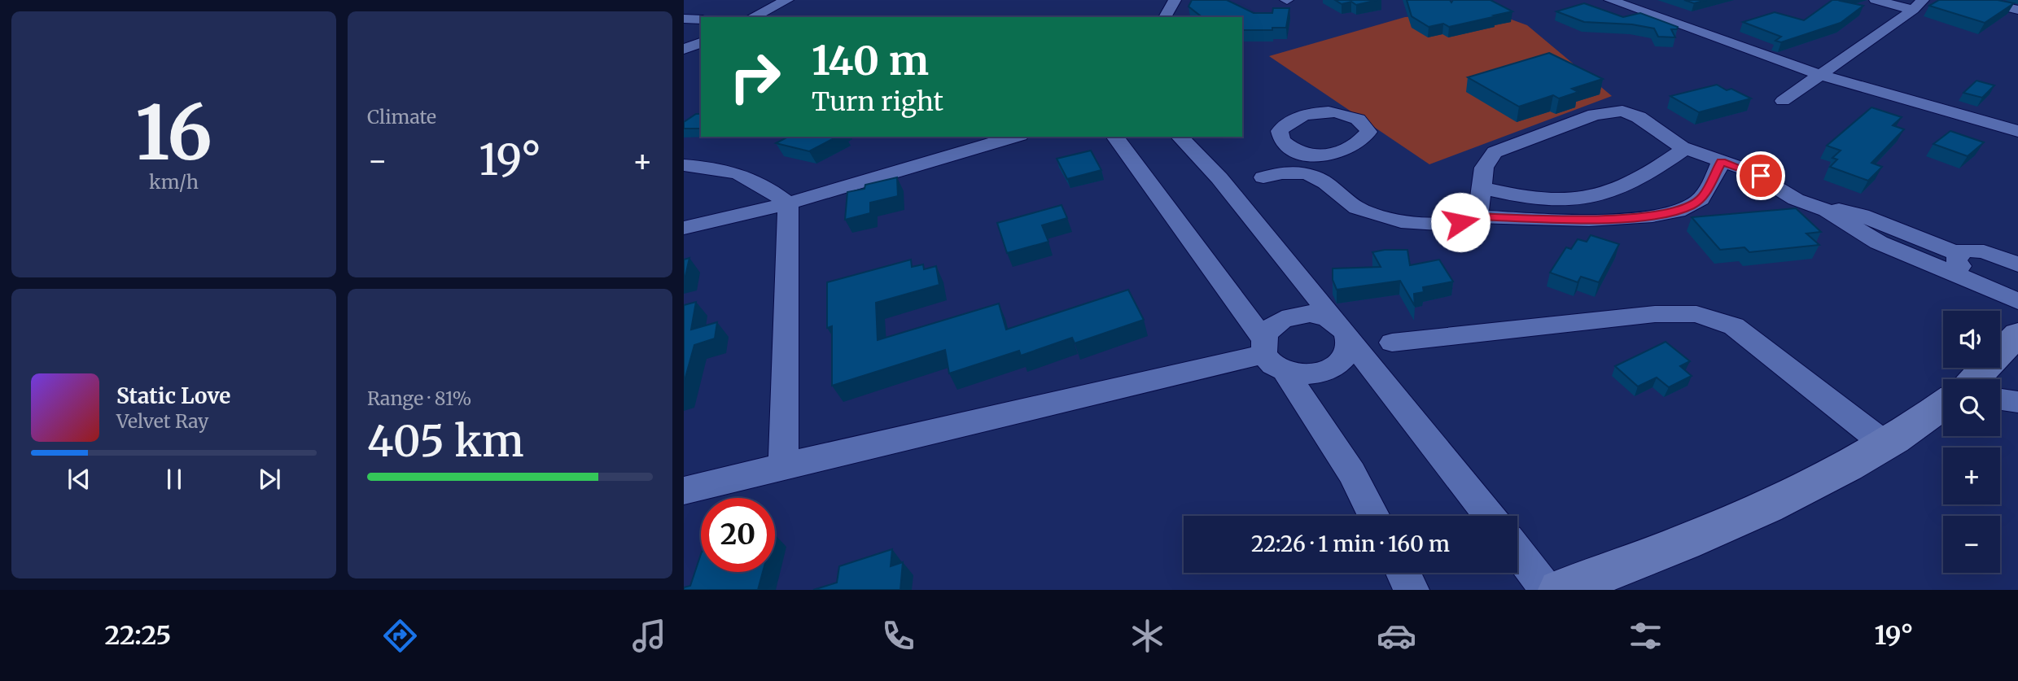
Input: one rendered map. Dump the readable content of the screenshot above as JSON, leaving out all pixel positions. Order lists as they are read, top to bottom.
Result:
{
  "page": {
    "tile": [
      ["16", "km/h"],
      "Climate",
      ["Range · 81%", "405 km"]
    ],
    "turn": ["140 m", "Turn right"],
    "heat": ["−", "19°", "+"],
    "map_buttons": ["+", "−"],
    "song": ["Static Love", "Velvet Ray"],
    "limit": "20",
    "trip": "22:26 · 1 min · 160 m",
    "tabs": ["22:25", "19°"]
  }
}
